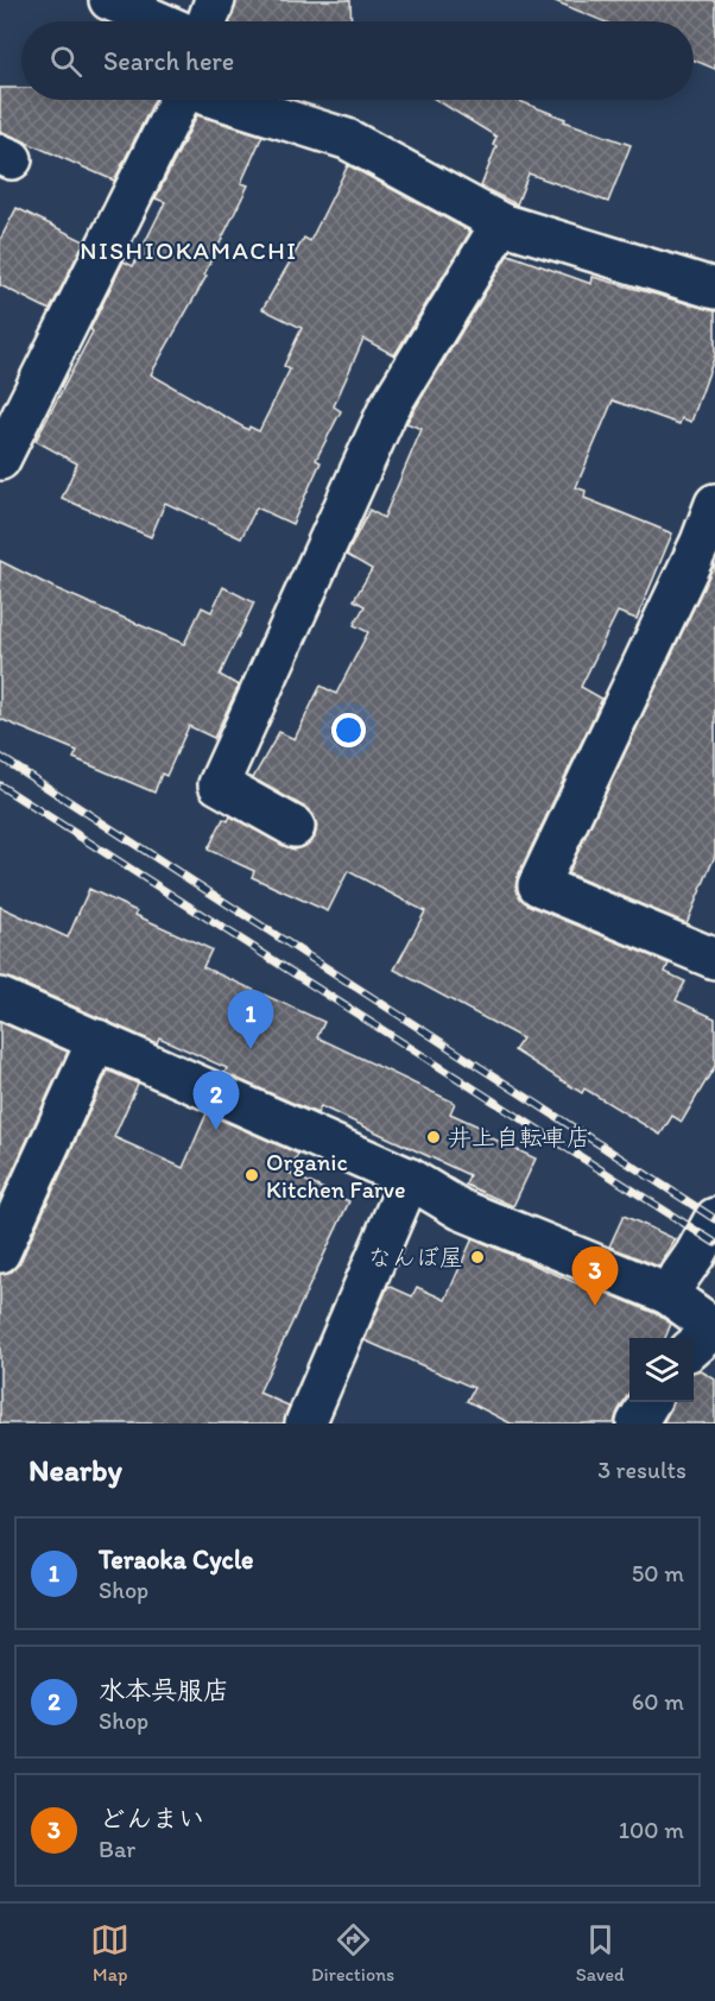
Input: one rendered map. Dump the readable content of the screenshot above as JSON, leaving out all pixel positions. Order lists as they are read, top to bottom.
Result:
{
  "districts": ["NISHIOKAMACHI"],
  "places": ["井上自転車店", "Organic Kitchen Farve", "なんぼ屋"],
  "page": {
    "search": "Search here",
    "pins": ["1", "2", "3"],
    "heading": ["Nearby", "3 results"],
    "list": [
      {
        "mark": "1",
        "name": "Teraoka Cycle",
        "note": "Shop",
        "value": "50 m"
      },
      {
        "mark": "2",
        "name": "水本呉服店",
        "note": "Shop",
        "value": "60 m"
      },
      {
        "mark": "3",
        "name": "どんまい",
        "note": "Bar",
        "value": "100 m"
      }
    ],
    "nav": ["Map", "Directions", "Saved"]
  }
}
